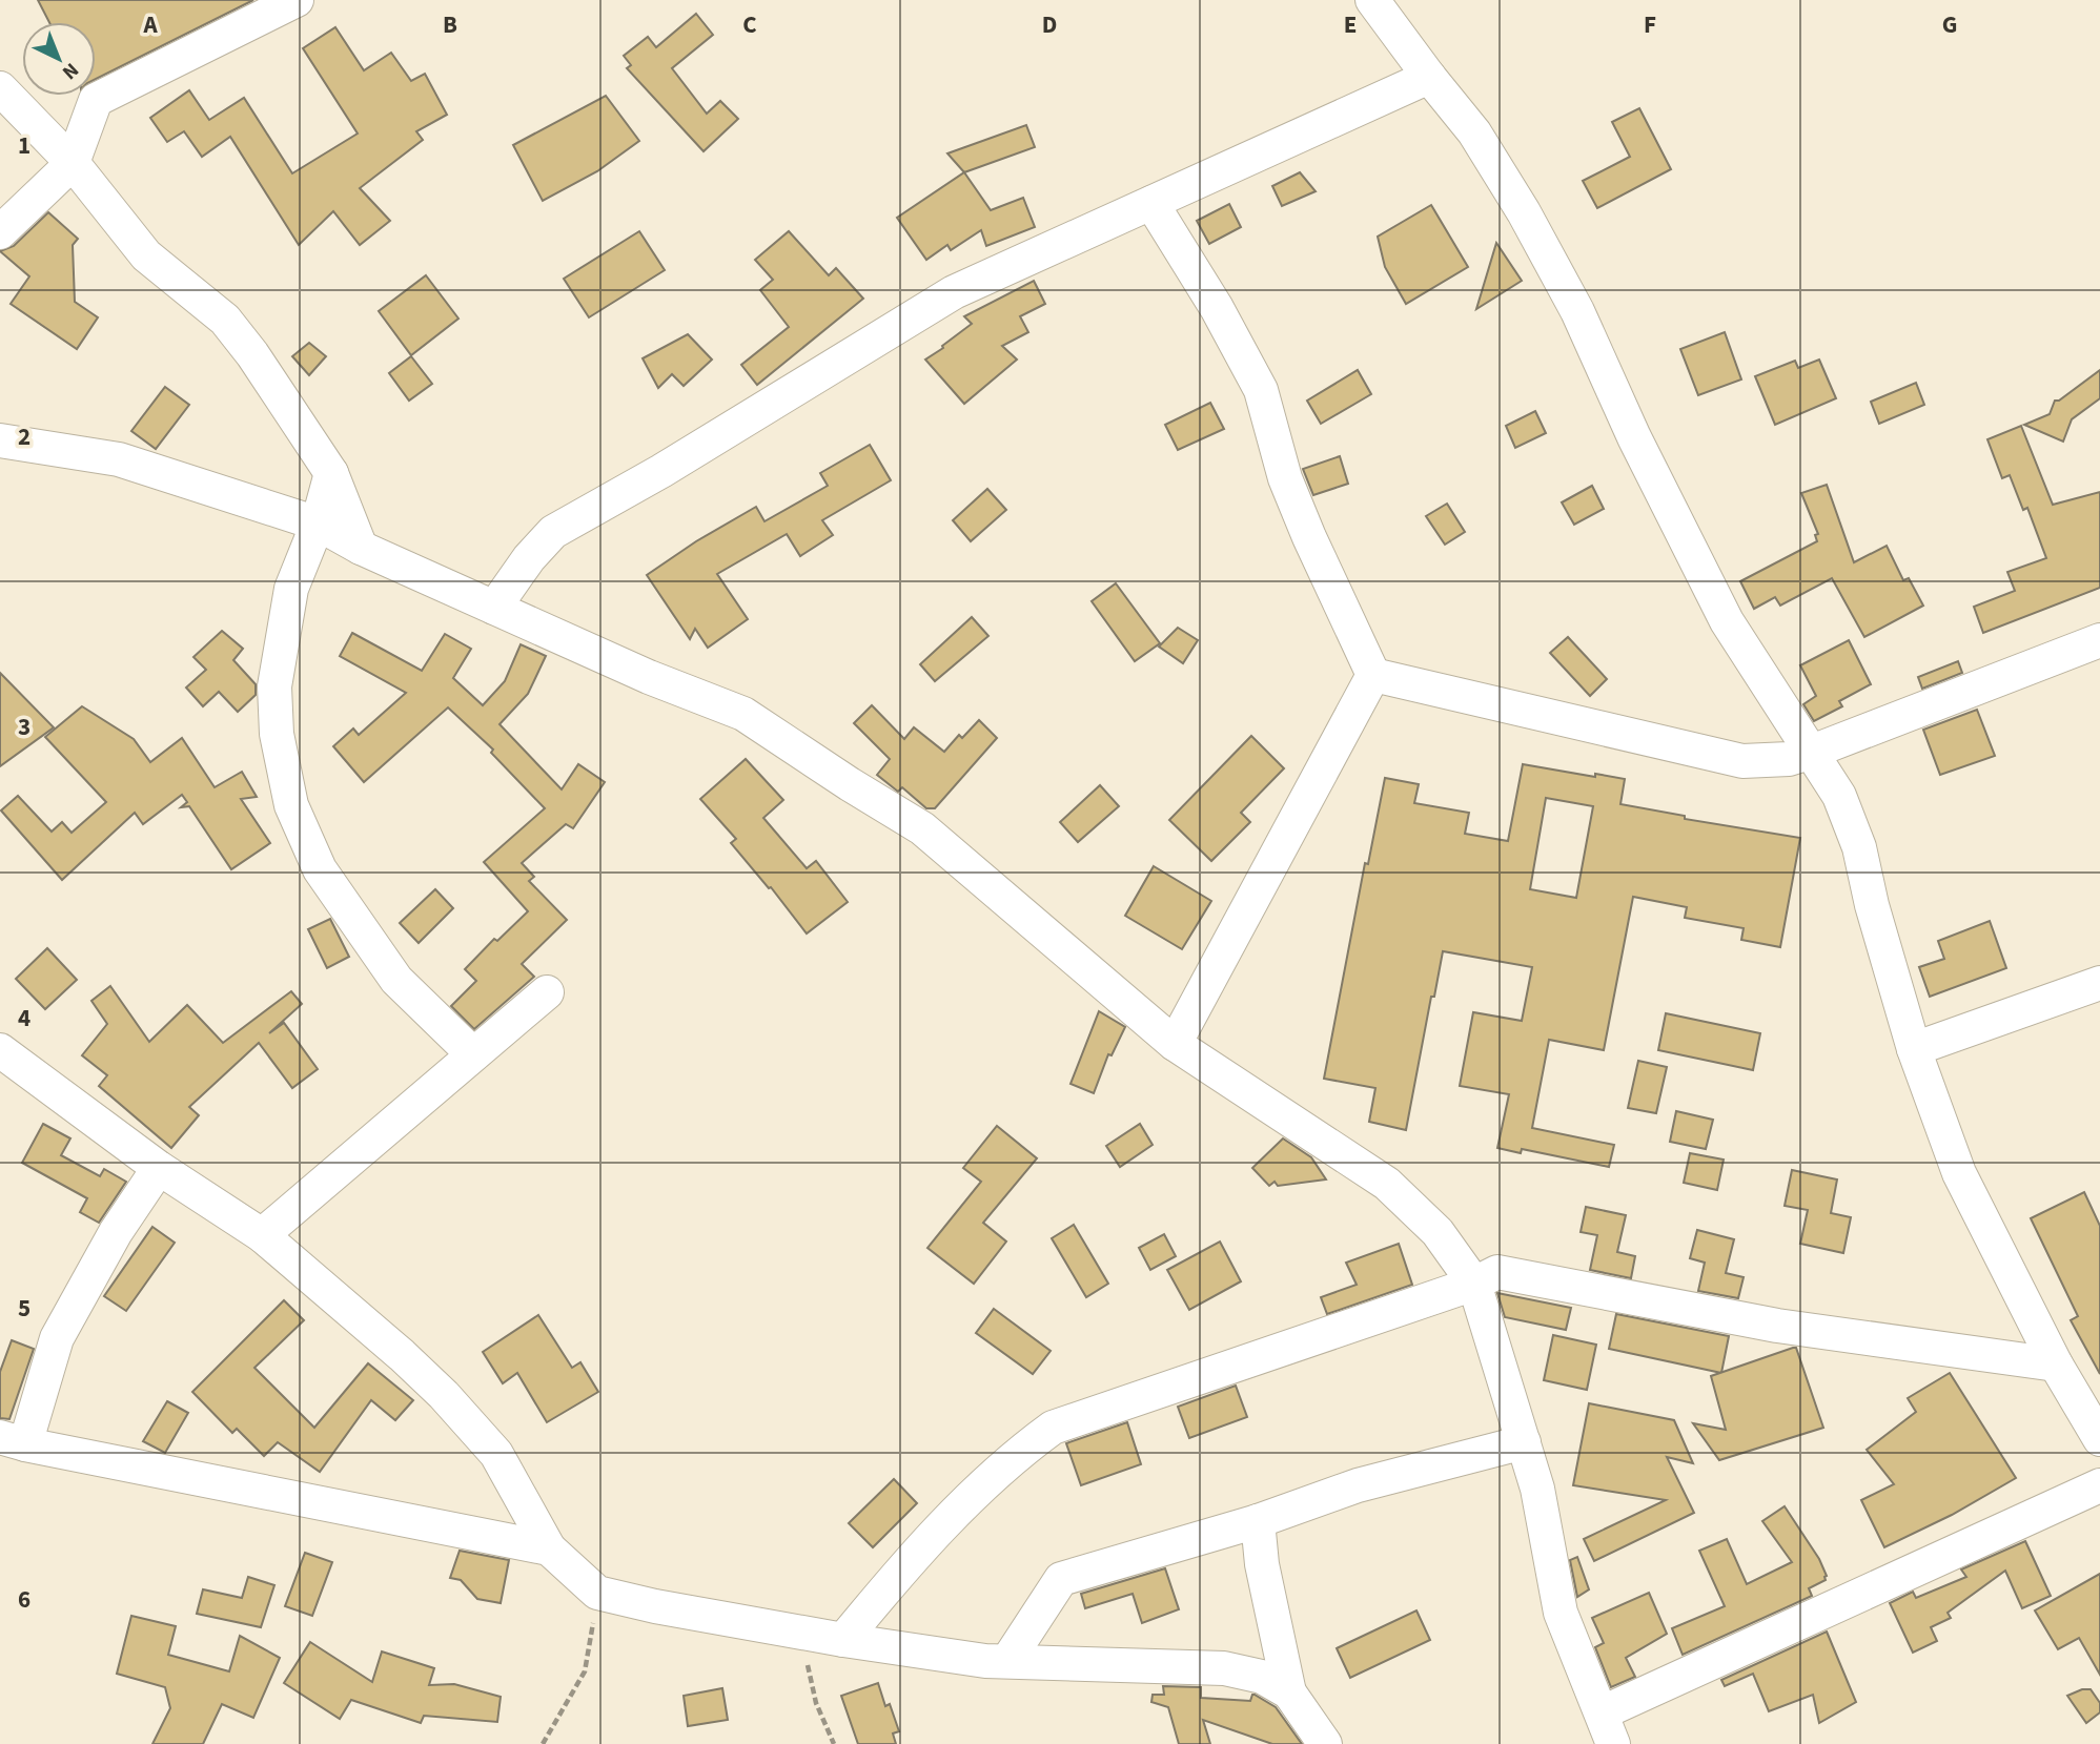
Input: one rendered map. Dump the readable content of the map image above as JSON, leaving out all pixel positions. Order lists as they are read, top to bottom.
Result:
{
  "north": "bottom right",
  "grid": {
    "columns": [
      "A",
      "B",
      "C",
      "D",
      "E",
      "F",
      "G"
    ],
    "rows": [
      "1",
      "2",
      "3",
      "4",
      "5",
      "6"
    ]
  }
}
